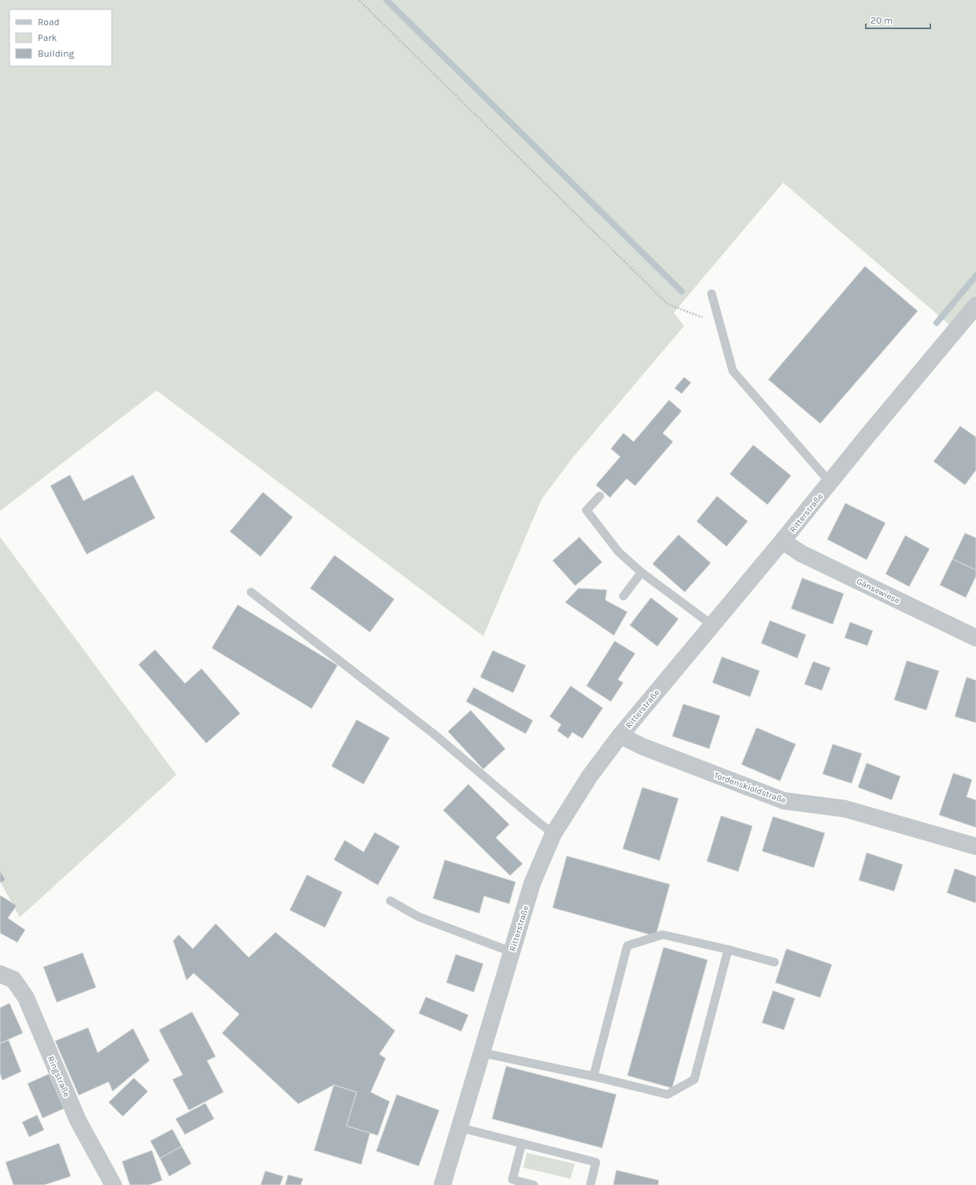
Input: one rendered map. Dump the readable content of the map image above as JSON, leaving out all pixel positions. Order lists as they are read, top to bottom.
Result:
{
  "streets": {
    "street": [
      "Ritterstraße",
      "Gänsewiese",
      "Tordenskioldstraße",
      "Ringstraße"
    ]
  },
  "crossings": [
    ["Ritterstraße", "Gänsewiese"],
    ["Ritterstraße", "Tordenskioldstraße"]
  ],
  "legend": ["Road", "Park", "Building"],
  "scale_bar": "20 m"
}
